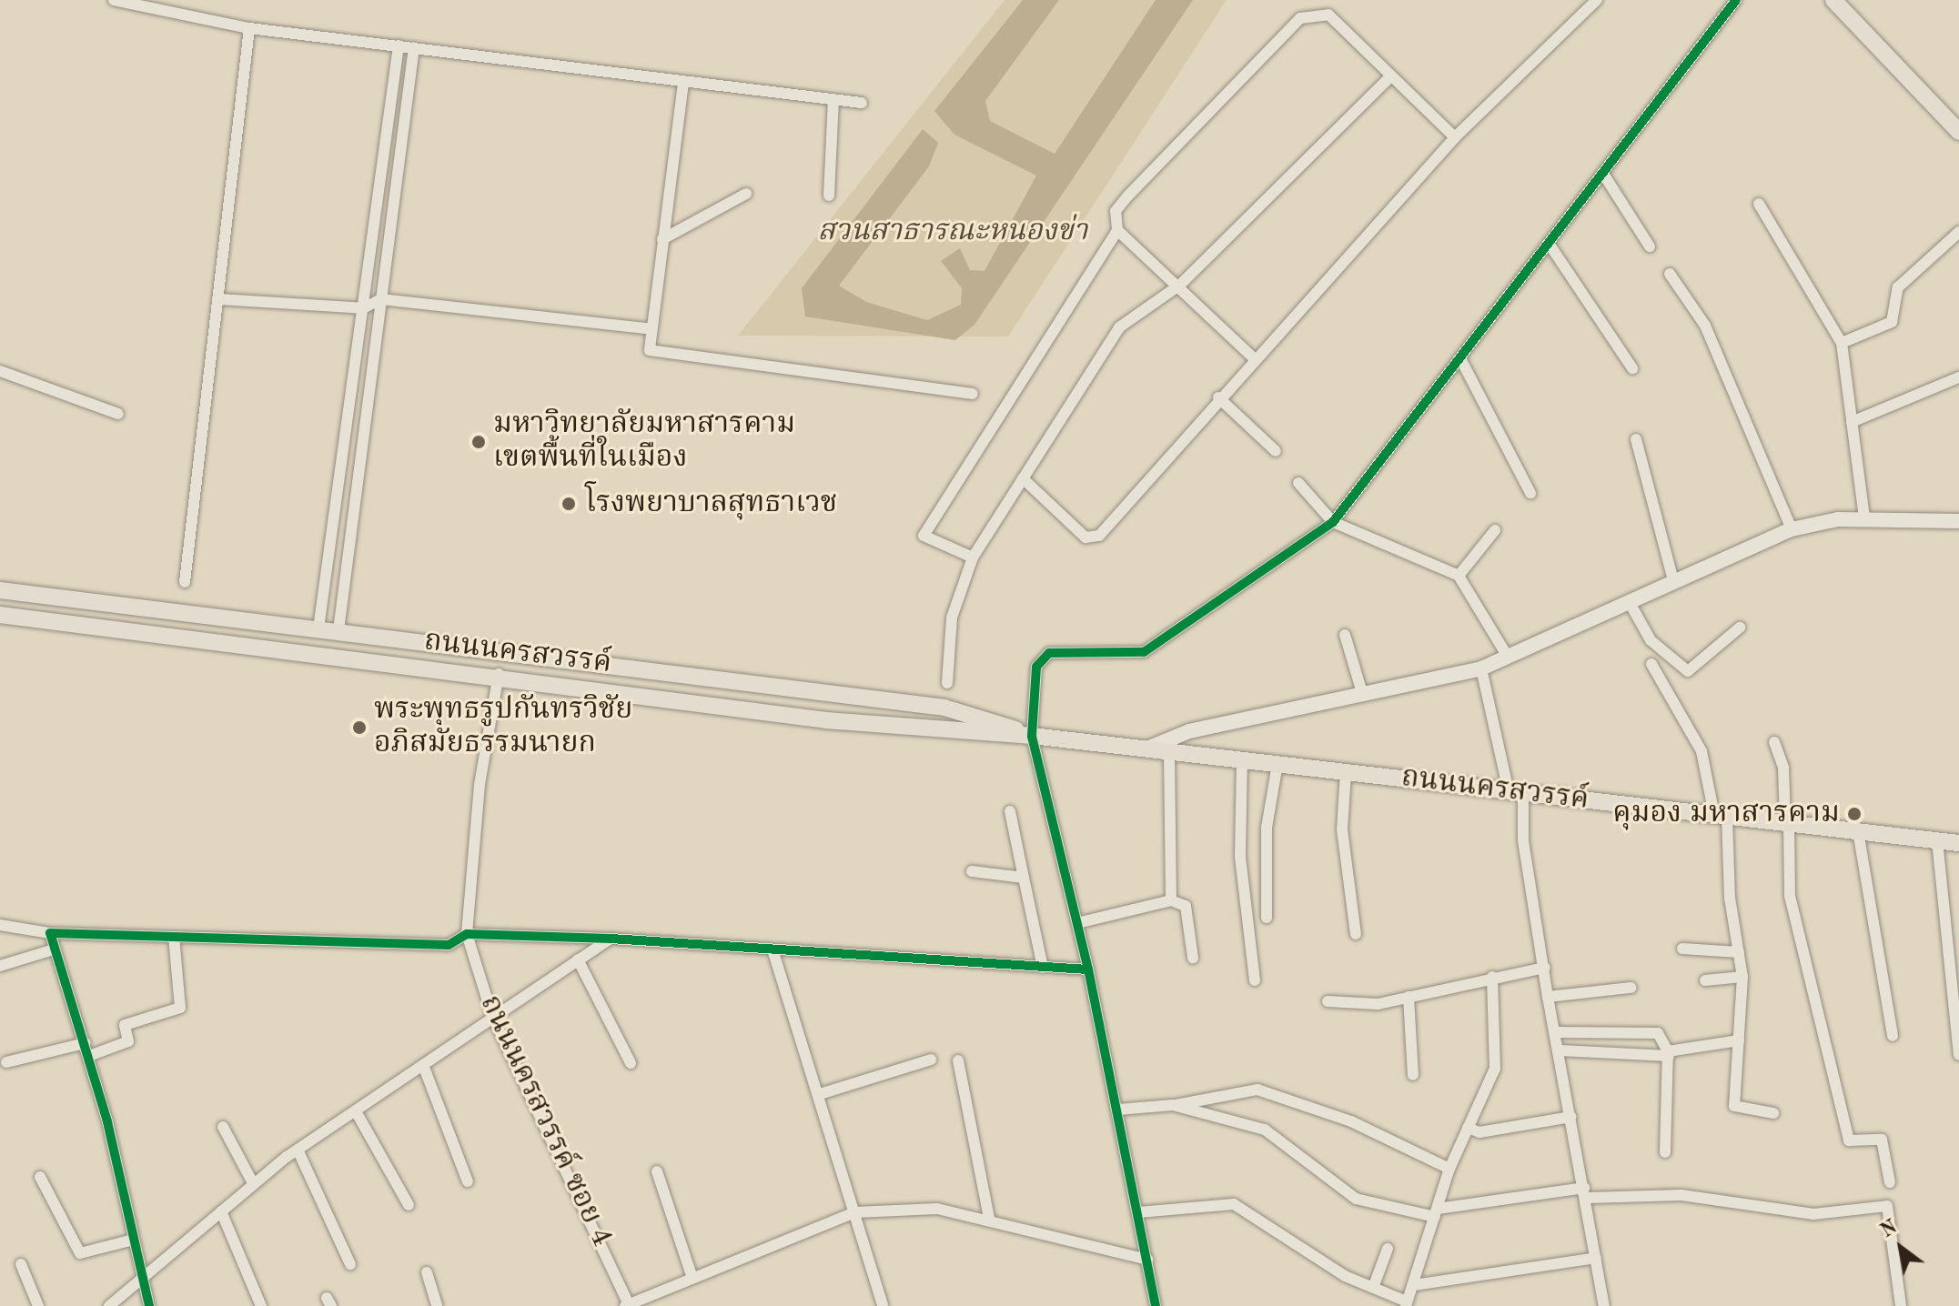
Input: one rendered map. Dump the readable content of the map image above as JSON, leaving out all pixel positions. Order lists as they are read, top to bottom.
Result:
{
  "streets": {
    "main road": ["ถนนนครสวรรค์"],
    "street": ["ถนนนครสวรรค์ ซอย 4"]
  },
  "crossings": [
    ["ถนนนครสวรรค์", "ถนนนครสวรรค์ ซอย 4"]
  ],
  "parks": ["สวนสาธารณะหนองข่า"],
  "places": [
    "มหาวิทยาลัยมหาสารคาม เขตพื้นที่ในเมือง",
    "โรงพยาบาลสุทธาเวช",
    "พระพุทธรูปกันทรวิชัย อภิสมัยธรรมนายก",
    "คุมอง มหาสารคาม"
  ],
  "north": "top left"
}
